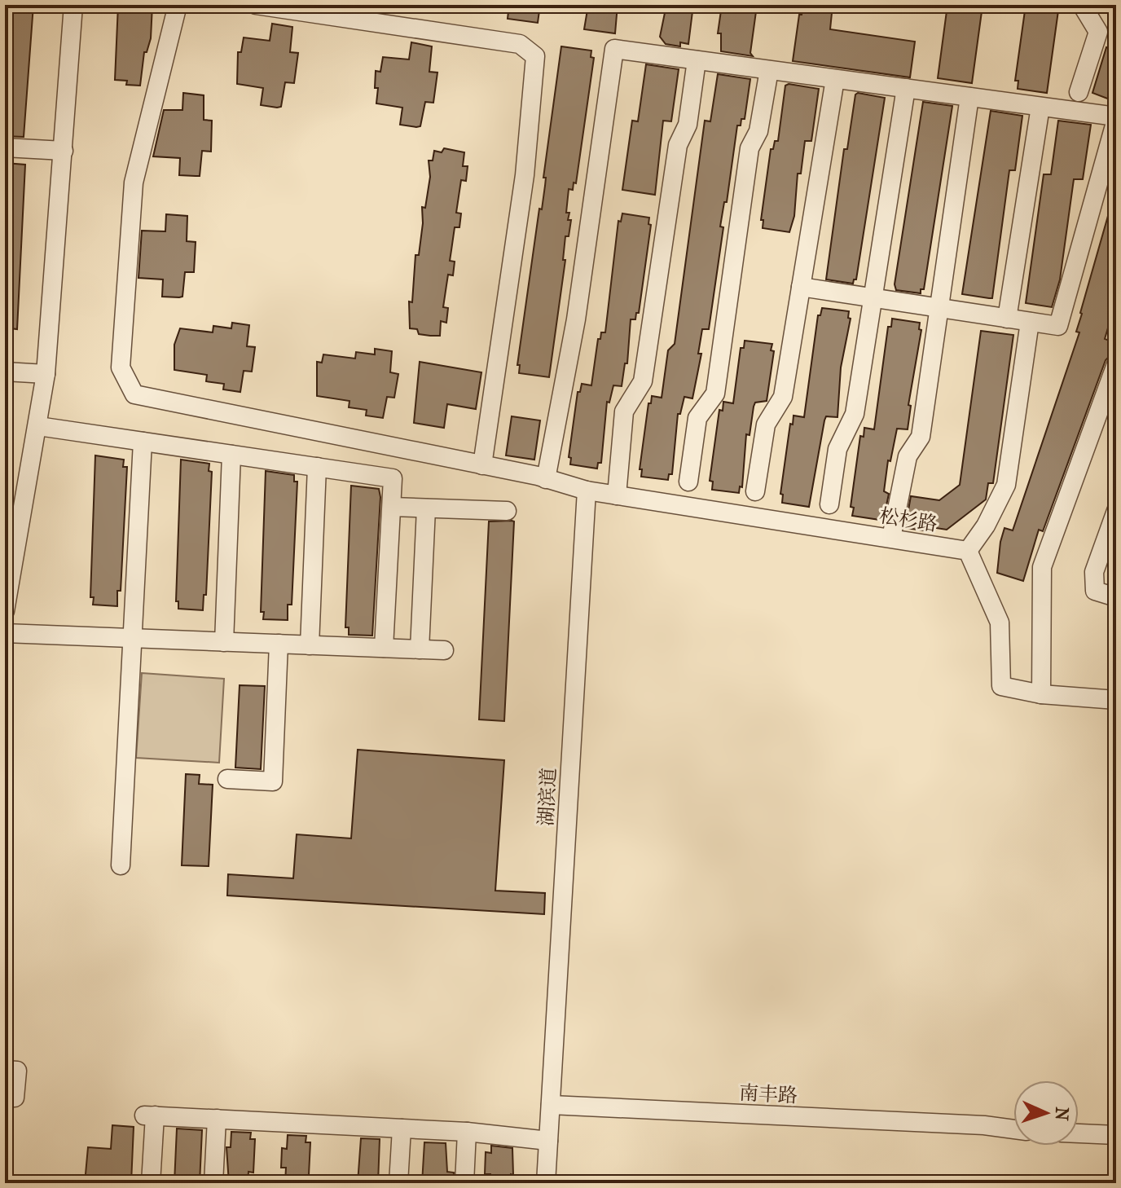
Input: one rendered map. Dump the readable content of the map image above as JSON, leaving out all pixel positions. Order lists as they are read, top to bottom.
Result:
{
  "streets": {
    "street": ["松杉路", "湖滨道", "南丰路"]
  },
  "crossings": [
    ["松杉路", "湖滨道"],
    ["湖滨道", "南丰路"]
  ],
  "north": "right"
}
